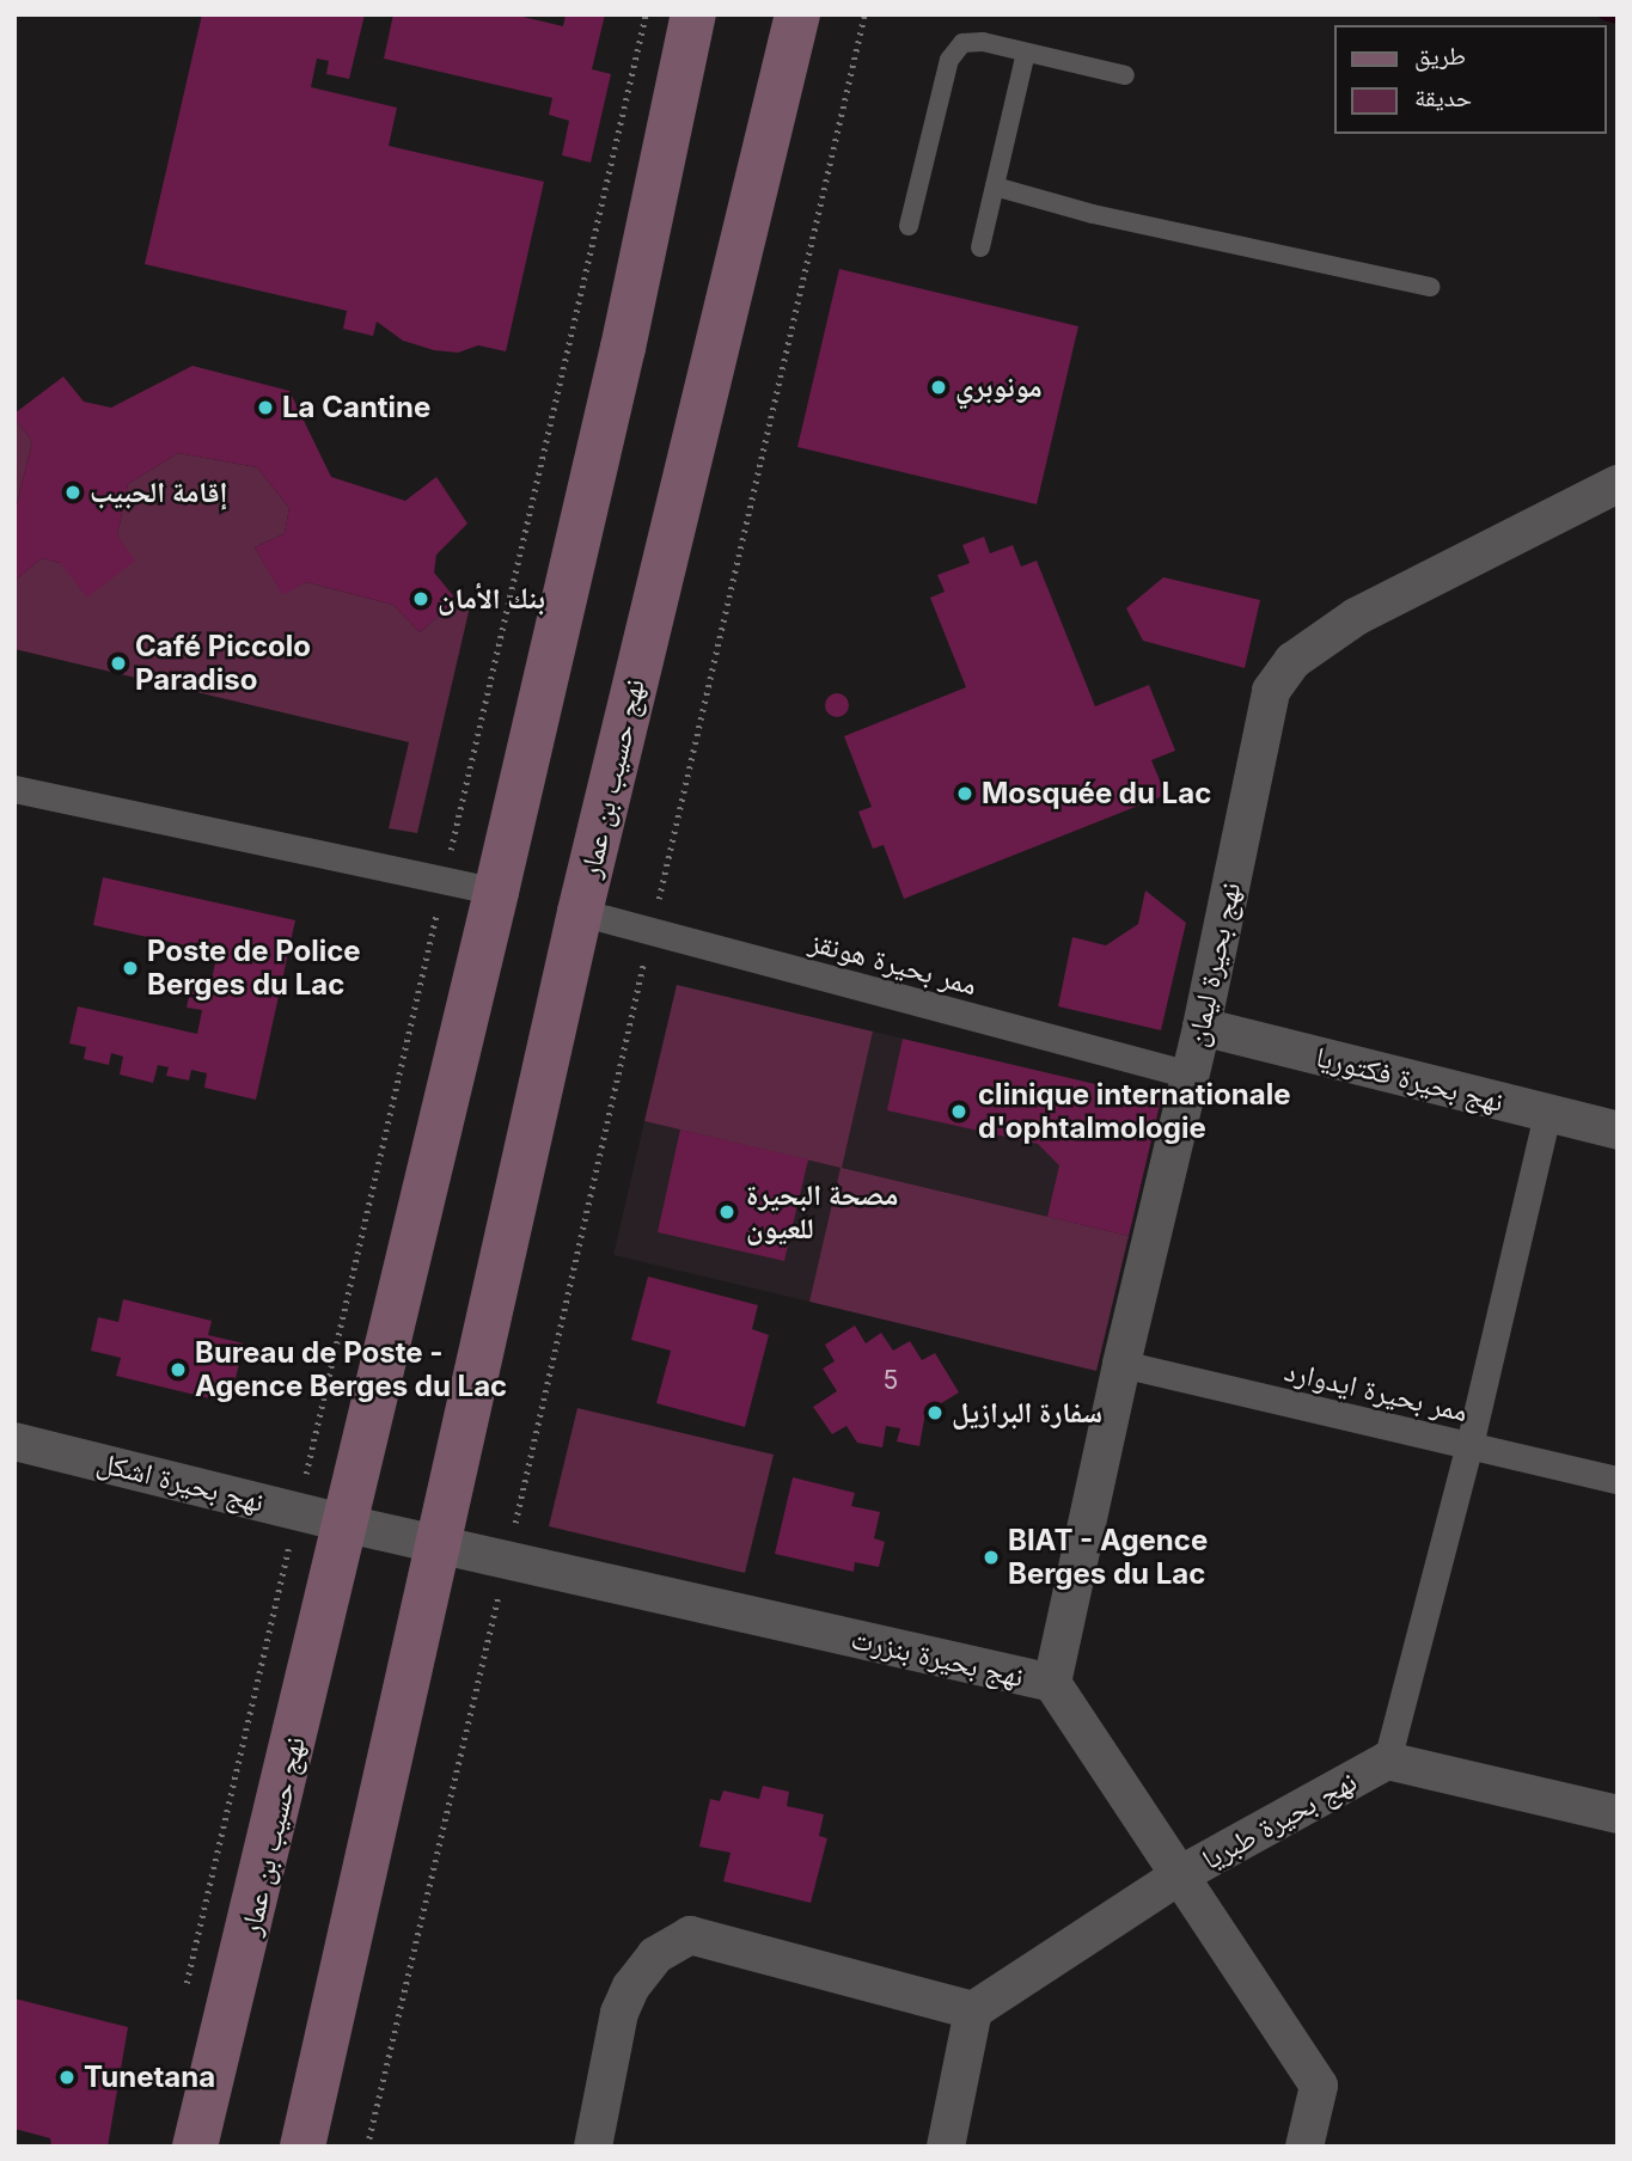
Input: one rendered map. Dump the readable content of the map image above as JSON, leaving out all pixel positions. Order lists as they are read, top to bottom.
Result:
{
  "streets": {
    "main road": ["نهج حسيب بن عمار"],
    "street": [
      "ممر بحيرة هونقز",
      "نهج بحيرة ليمان",
      "نهج بحيرة فكتوريا",
      "ممر بحيرة ايدوارد",
      "نهج بحيرة اشكل",
      "نهج بحيرة بنزرت",
      "نهج بحيرة طبريا"
    ]
  },
  "crossings": [
    ["نهج حسيب بن عمار", "ممر بحيرة هونقز"],
    ["نهج حسيب بن عمار", "نهج بحيرة اشكل"],
    ["نهج حسيب بن عمار", "نهج بحيرة بنزرت"],
    ["ممر بحيرة هونقز", "نهج بحيرة ليمان"],
    ["نهج بحيرة ليمان", "نهج بحيرة فكتوريا"],
    ["نهج بحيرة ليمان", "ممر بحيرة ايدوارد"],
    ["نهج بحيرة ليمان", "نهج بحيرة بنزرت"],
    ["نهج بحيرة بنزرت", "نهج بحيرة طبريا"]
  ],
  "places": [
    "مونوبري",
    "La Cantine",
    "إقامة الحبيب",
    "بنك الأمان",
    "Café Piccolo Paradiso",
    "Mosquée du Lac",
    "Poste de Police Berges du Lac",
    "clinique internationale d'ophtalmologie",
    "مصحة البحيرة للعيون",
    "Bureau de Poste - Agence Berges du Lac",
    "سفارة البرازيل",
    "BIAT - Agence Berges du Lac",
    "Tunetana"
  ],
  "house_numbers": ["5"],
  "legend": ["طريق", "حديقة"]
}
